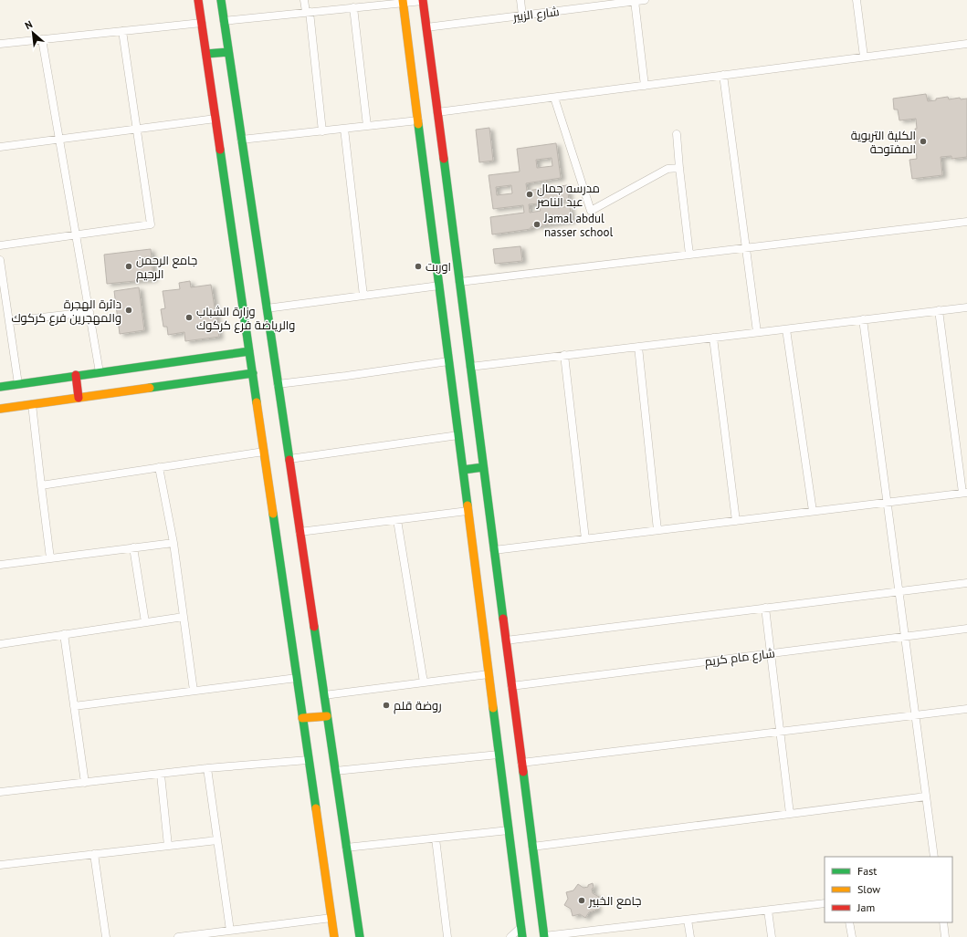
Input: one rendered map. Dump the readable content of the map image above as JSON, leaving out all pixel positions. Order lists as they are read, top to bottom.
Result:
{
  "streets": {
    "street": ["شارع الزبير", "شارع مام كريم"]
  },
  "places": [
    "الكلية التربوية المفتوحة",
    "مدرسه جمال عبد الناصر",
    "Jamal abdul nasser school",
    "جامع الرحمن الرحيم",
    "اوربت",
    "دائرة الهجرة والمهجرين فرع كركوك",
    "وزارة الشباب والرياضة فرع كركوك",
    "روضة قلم",
    "جامع الخبير"
  ],
  "legend": ["Fast", "Slow", "Jam"],
  "north": "top left"
}
